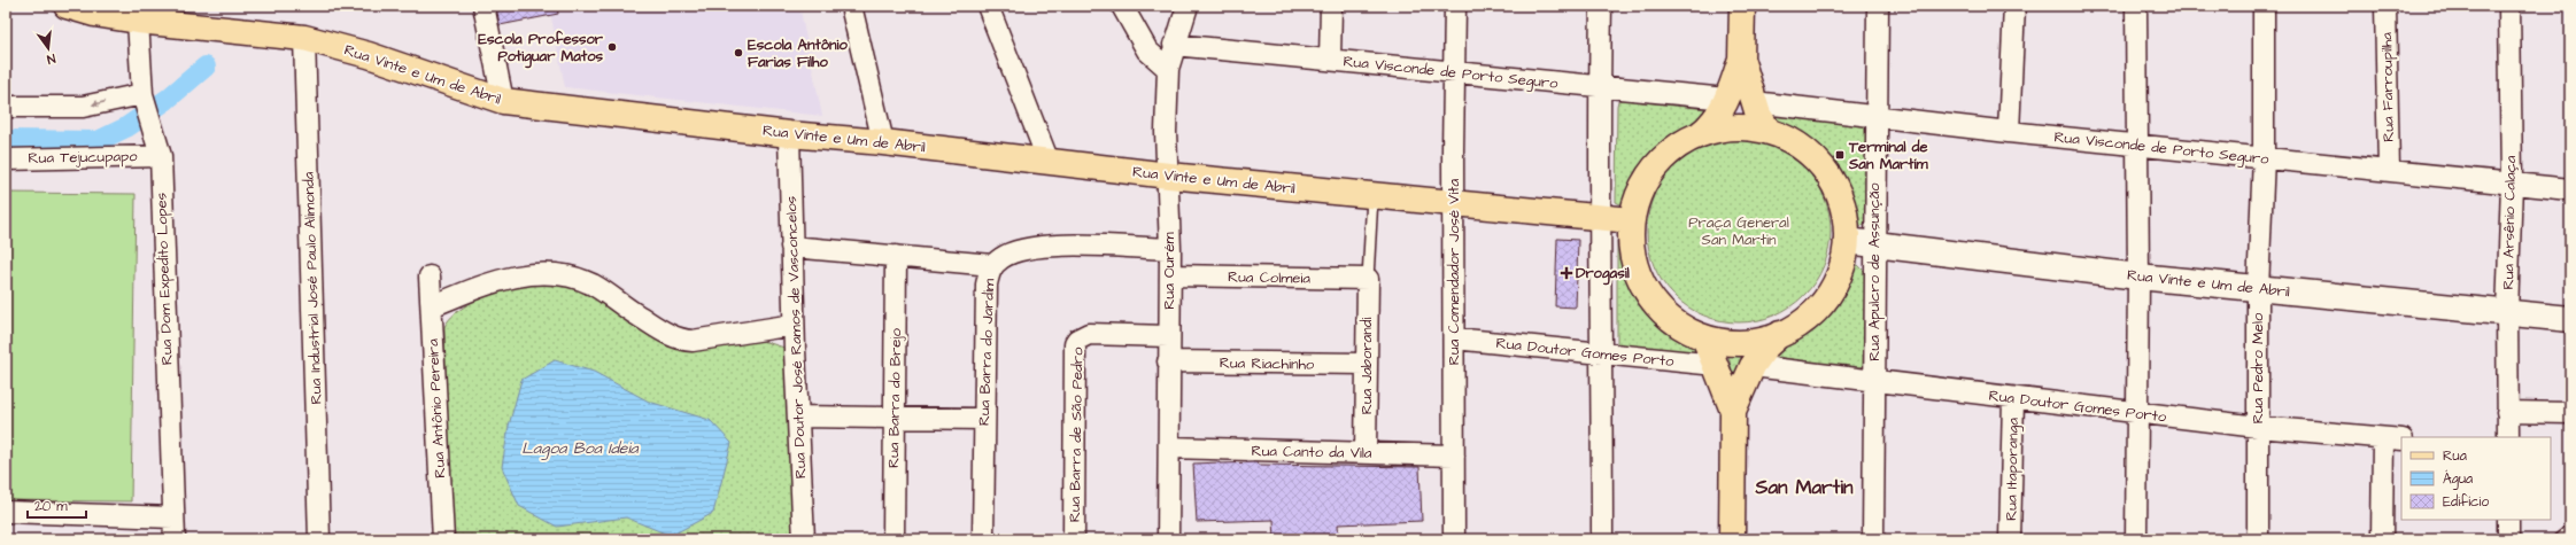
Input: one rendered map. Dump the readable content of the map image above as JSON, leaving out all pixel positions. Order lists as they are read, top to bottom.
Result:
{
  "streets": {
    "main road": ["Rua Vinte e Um de Abril"],
    "street": [
      "Rua Visconde de Porto Seguro",
      "Rua Farroupilha",
      "Rua Tejucupapo",
      "Rua Arsênio Calaça",
      "Rua Ourém",
      "Rua Comendador José Vita",
      "Rua Apulcro de Assunção",
      "Rua Colmeia",
      "Rua Dom Expedito Lopes",
      "Rua Industrial José Paulo Alimonda",
      "Rua Doutor José Ramos de Vasconcelos",
      "Rua Barra do Jardim",
      "Rua Doutor Gomes Porto",
      "Rua Riachinho",
      "Rua Jaborandi",
      "Rua Pedro Melo",
      "Rua Barra do Brejo",
      "Rua Antônio Pereira",
      "Rua Barra de São Pedro",
      "Rua Canto da Vila",
      "Rua Itaporanga"
    ]
  },
  "crossings": [
    ["Rua Visconde de Porto Seguro", "Rua Farroupilha"],
    ["Rua Visconde de Porto Seguro", "Rua Arsênio Calaça"],
    ["Rua Visconde de Porto Seguro", "Rua Ourém"],
    ["Rua Visconde de Porto Seguro", "Rua Comendador José Vita"],
    ["Rua Visconde de Porto Seguro", "Rua Apulcro de Assunção"],
    ["Rua Visconde de Porto Seguro", "Rua Pedro Melo"],
    ["Rua Vinte e Um de Abril", "Rua Arsênio Calaça"],
    ["Rua Vinte e Um de Abril", "Rua Ourém"],
    ["Rua Vinte e Um de Abril", "Rua Comendador José Vita"],
    ["Rua Vinte e Um de Abril", "Rua Apulcro de Assunção"],
    ["Rua Vinte e Um de Abril", "Rua Dom Expedito Lopes"],
    ["Rua Vinte e Um de Abril", "Rua Industrial José Paulo Alimonda"],
    ["Rua Vinte e Um de Abril", "Rua Doutor José Ramos de Vasconcelos"],
    ["Rua Vinte e Um de Abril", "Rua Pedro Melo"],
    ["Rua Tejucupapo", "Rua Dom Expedito Lopes"],
    ["Rua Ourém", "Rua Colmeia"],
    ["Rua Ourém", "Rua Barra do Jardim"],
    ["Rua Ourém", "Rua Riachinho"],
    ["Rua Ourém", "Rua Barra de São Pedro"],
    ["Rua Ourém", "Rua Canto da Vila"],
    ["Rua Comendador José Vita", "Rua Doutor Gomes Porto"],
    ["Rua Comendador José Vita", "Rua Canto da Vila"],
    ["Rua Apulcro de Assunção", "Rua Doutor Gomes Porto"],
    ["Rua Colmeia", "Rua Jaborandi"],
    ["Rua Doutor José Ramos de Vasconcelos", "Rua Antônio Pereira"],
    ["Rua Doutor Gomes Porto", "Rua Pedro Melo"],
    ["Rua Doutor Gomes Porto", "Rua Itaporanga"],
    ["Rua Riachinho", "Rua Jaborandi"],
    ["Rua Jaborandi", "Rua Canto da Vila"]
  ],
  "districts": ["San Martin"],
  "water": ["Lagoa Boa Ideia"],
  "parks": ["Praça General San Martin"],
  "places": {
    "other": ["Escola Professor Potiguar Matos", "Escola Antônio Farias Filho"],
    "transit": ["Terminal de San Martím"],
    "health": ["Drogasil"]
  },
  "legend": ["Rua", "Água", "Edifício"],
  "scale_bar": "20 m",
  "north": "bottom"
}
